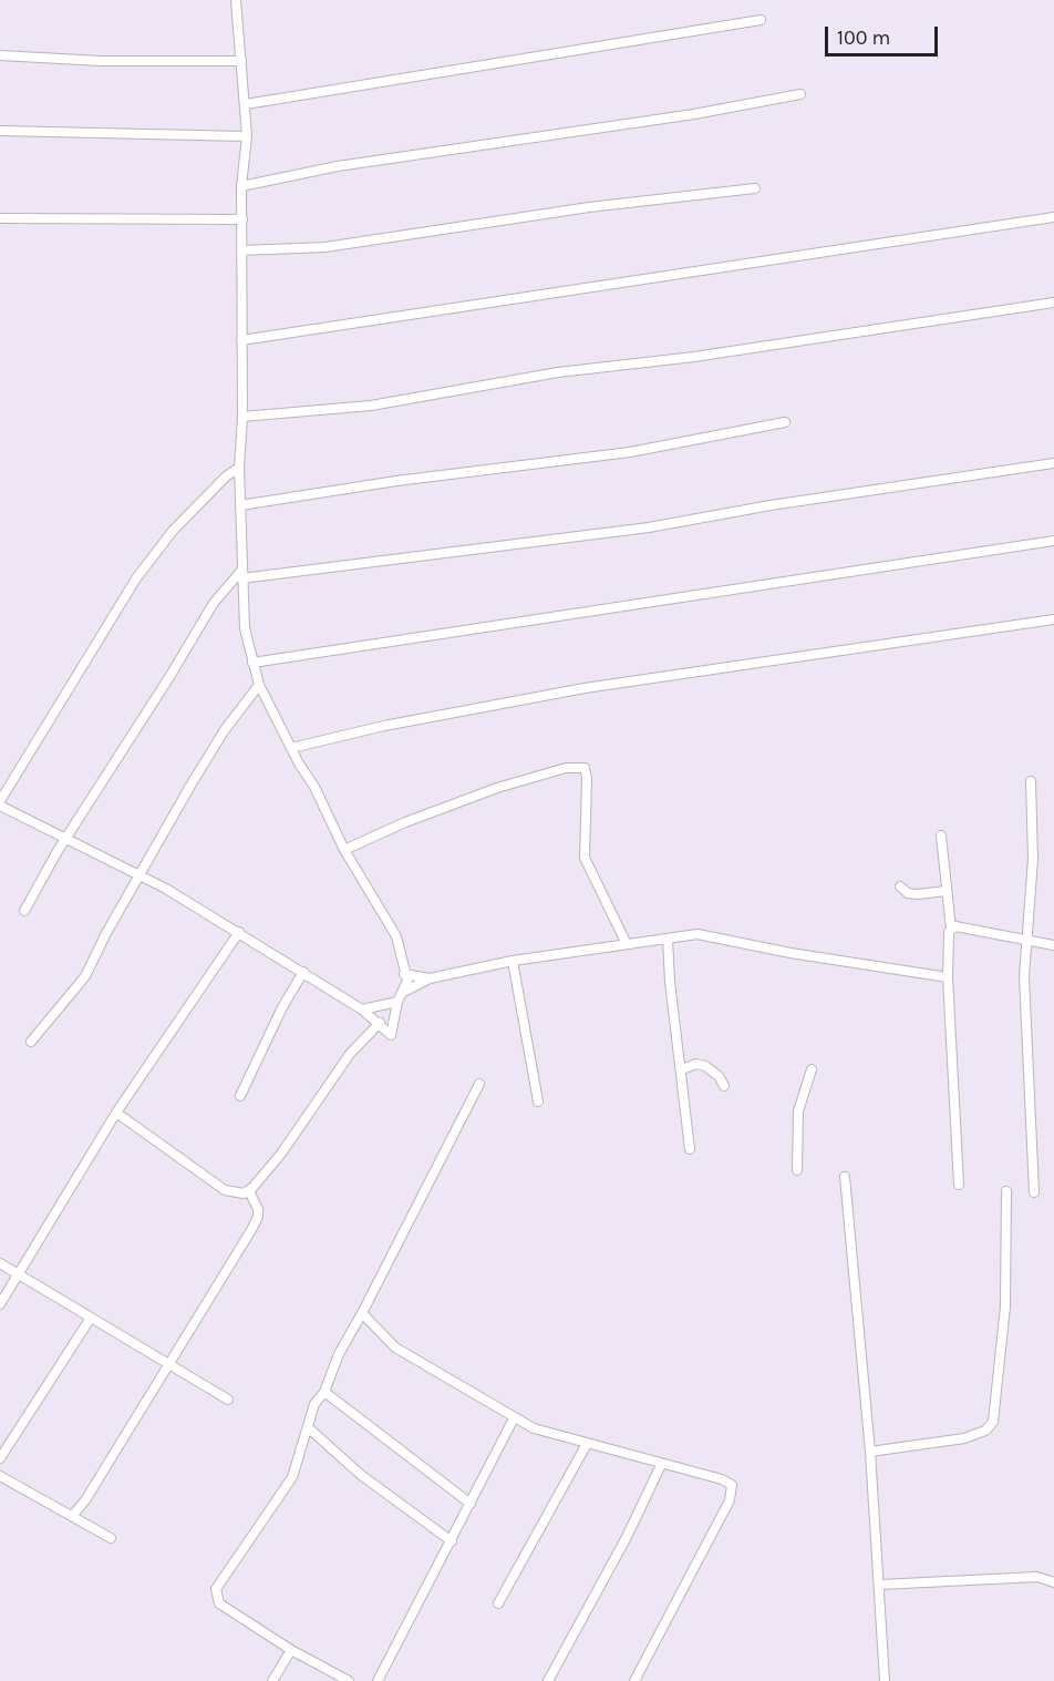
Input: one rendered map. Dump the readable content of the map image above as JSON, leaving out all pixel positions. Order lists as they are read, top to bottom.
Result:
{
  "scale_bar": "100 m"
}
